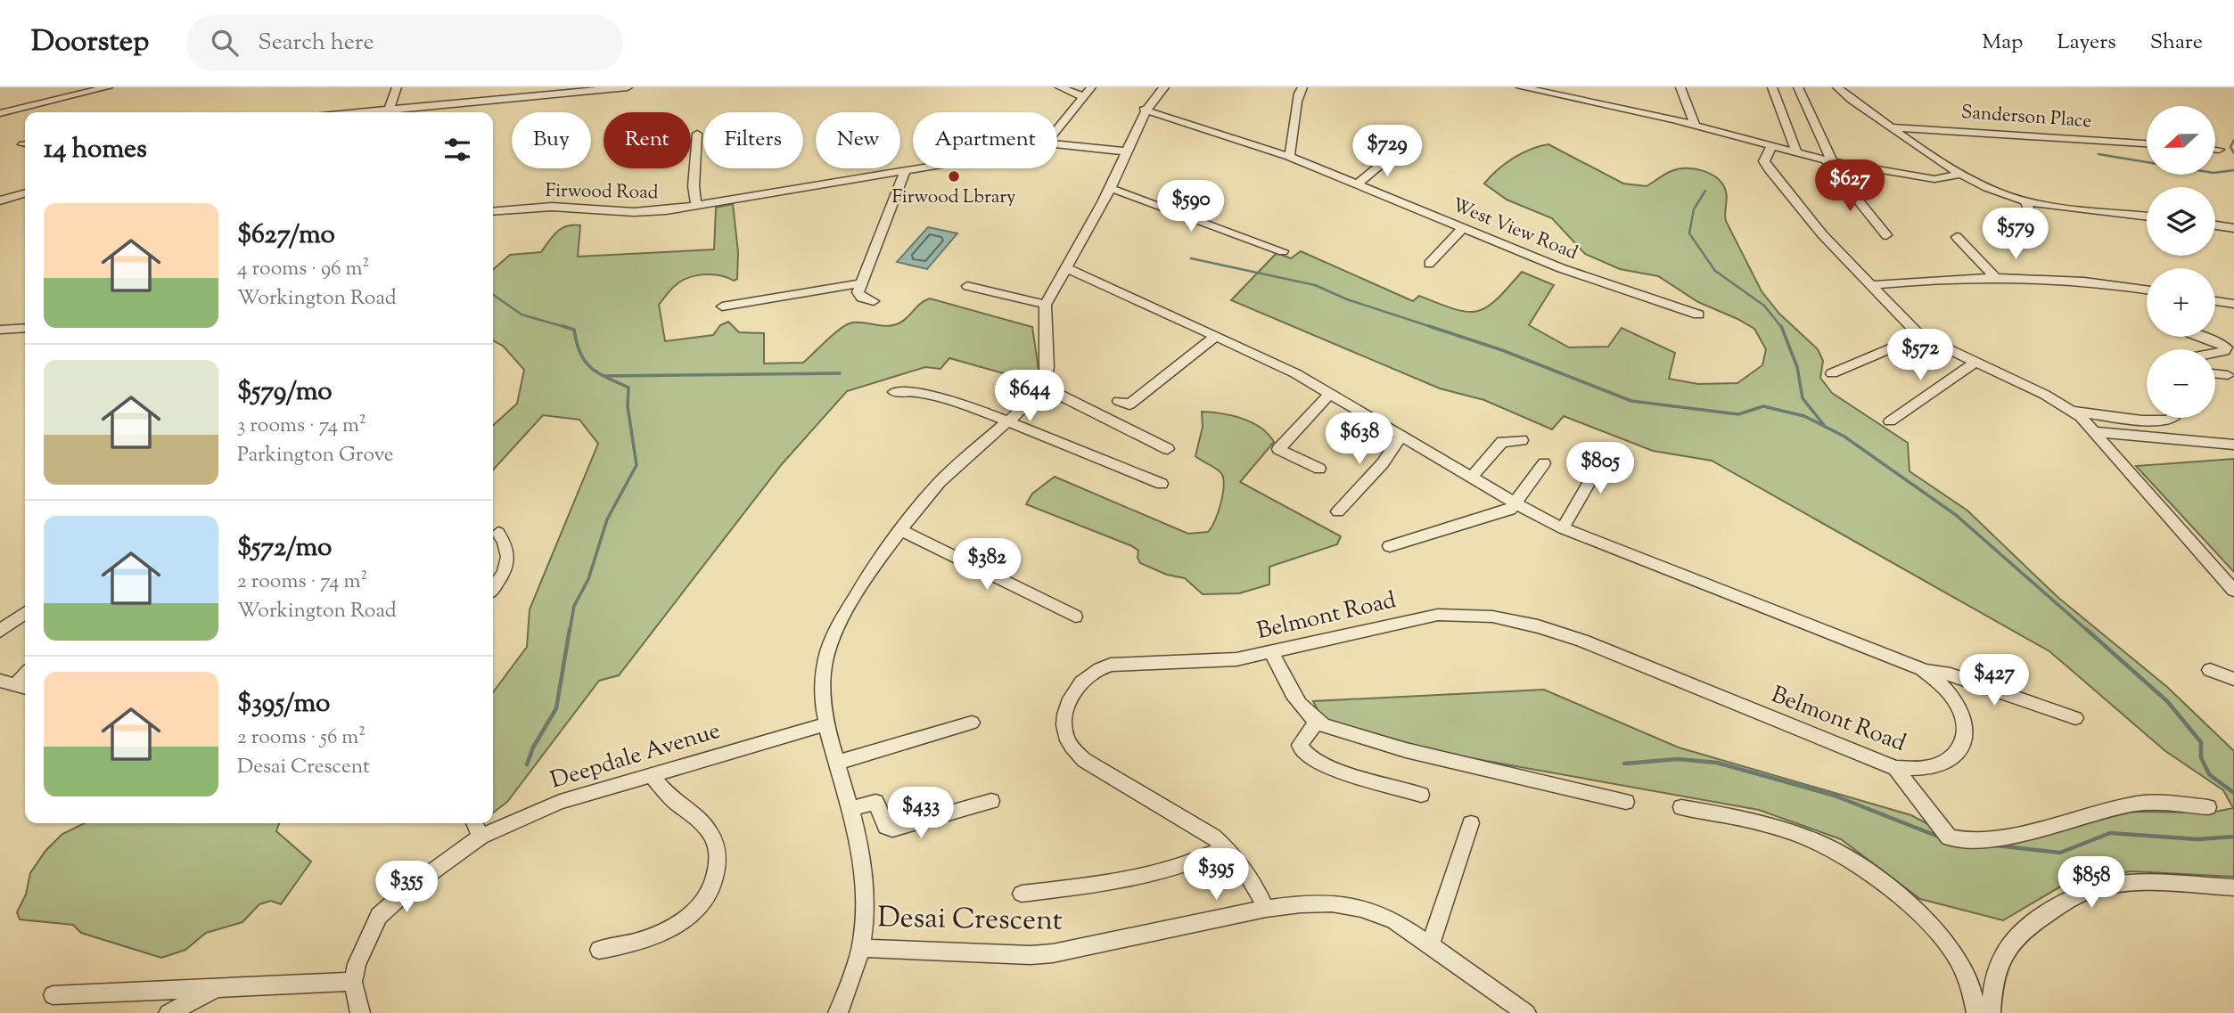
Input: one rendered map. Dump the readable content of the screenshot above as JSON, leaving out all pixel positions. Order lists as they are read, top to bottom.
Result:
{
  "streets": {
    "street": [
      "Sanderson Place",
      "Firwood Road",
      "West View Road",
      "Belmont Road",
      "Deepdale Avenue",
      "Desai Crescent"
    ]
  },
  "crossings": [
    ["Belmont Road", "Desai Crescent"]
  ],
  "places": ["Firwood Lbrary"],
  "north": "left",
  "page": {
    "header": "Doorstep",
    "search": "Search here",
    "nav": ["Map", "Layers", "Share"],
    "map_buttons": ["+", "−"],
    "chip": [
      "Buy",
      "Rent",
      "Filters",
      "New",
      "Apartment"
    ],
    "heading": "14 homes",
    "price": [
      "$729",
      "$627",
      "$590",
      "$579",
      "$572",
      "$644",
      "$638",
      "$805",
      "$382",
      "$427",
      "$433",
      "$395",
      "$858",
      "$355"
    ],
    "list": [
      {
        "name": "$627/mo",
        "note": "4 rooms · 96 m² · Workington Road"
      },
      {
        "name": "$579/mo",
        "note": "3 rooms · 74 m² · Parkington Grove"
      },
      {
        "name": "$572/mo",
        "note": "2 rooms · 74 m² · Workington Road"
      },
      {
        "name": "$395/mo",
        "note": "2 rooms · 56 m² · Desai Crescent"
      }
    ]
  }
}
